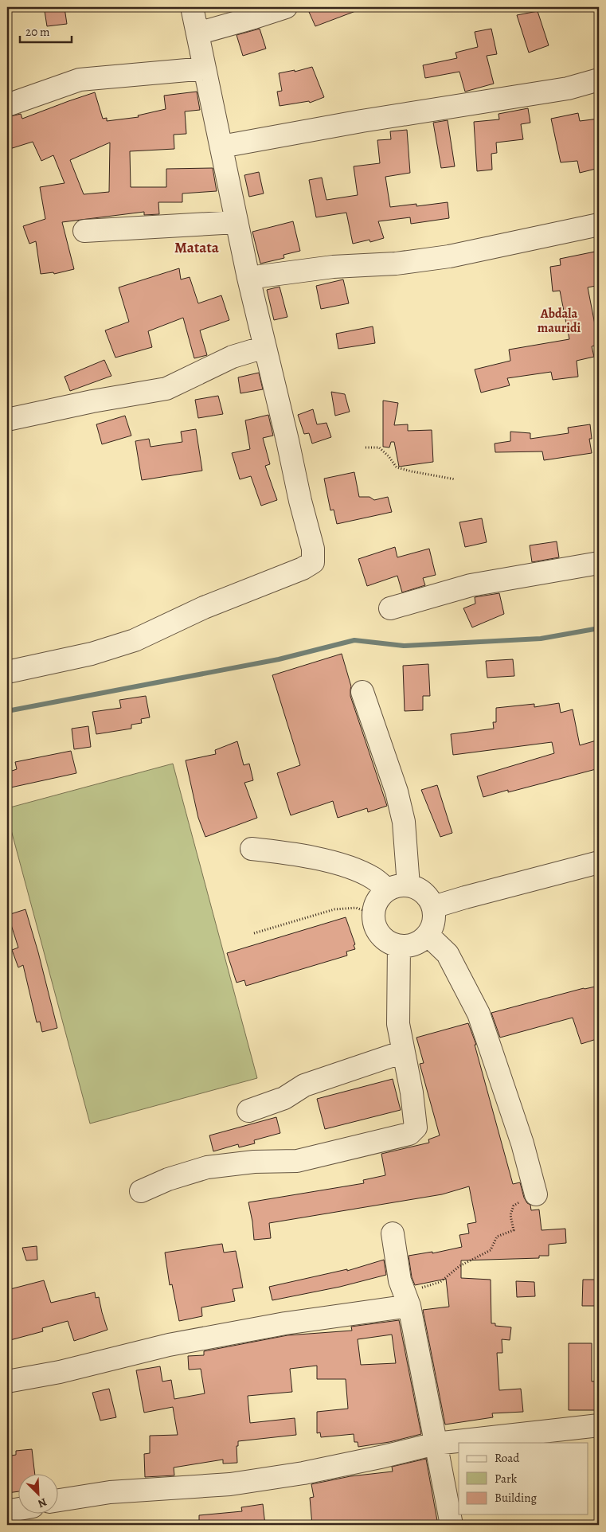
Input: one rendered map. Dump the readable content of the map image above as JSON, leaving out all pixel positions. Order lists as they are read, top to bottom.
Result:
{
  "districts": ["Matata", "Abdala mauridi"],
  "legend": ["Road", "Park", "Building"],
  "scale_bar": "20 m",
  "north": "bottom right"
}
